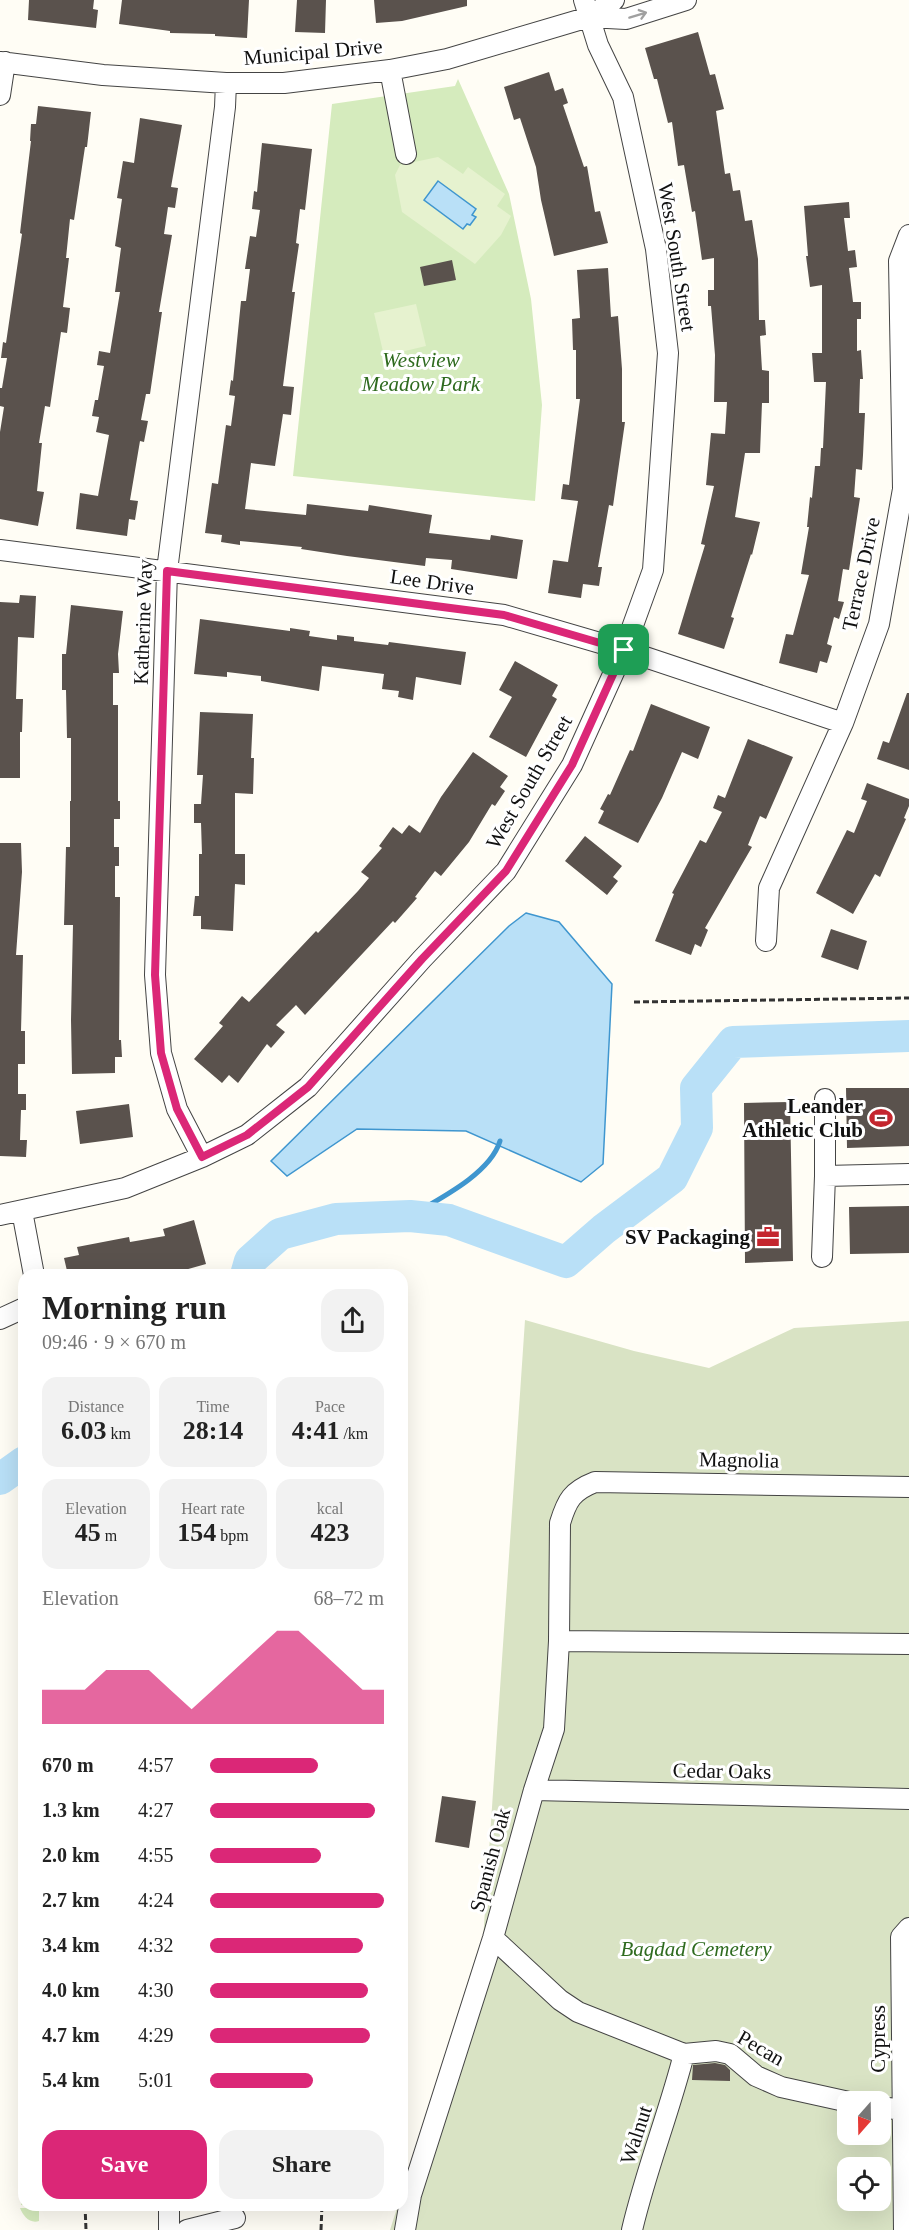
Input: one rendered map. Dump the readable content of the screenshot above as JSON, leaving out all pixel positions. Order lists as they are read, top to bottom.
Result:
{
  "streets": {
    "street": [
      "Municipal Drive",
      "West South Street",
      "Terrace Drive",
      "Lee Drive",
      "Katherine Way",
      "Magnolia",
      "Cedar Oaks",
      "Spanish Oak",
      "Cypress",
      "Pecan",
      "Walnut"
    ]
  },
  "crossings": [
    ["Municipal Drive", "West South Street"],
    ["Municipal Drive", "Katherine Way"],
    ["West South Street", "Lee Drive"],
    ["West South Street", "Katherine Way"],
    ["Terrace Drive", "Lee Drive"],
    ["Lee Drive", "Katherine Way"],
    ["Magnolia", "Spanish Oak"],
    ["Cedar Oaks", "Spanish Oak"],
    ["Pecan", "Walnut"]
  ],
  "parks": ["Westview Meadow Park", "Bagdad Cemetery"],
  "places": {
    "sports": ["Leander Athletic Club"],
    "office": ["SV Packaging"]
  },
  "north": "bottom",
  "page": {
    "heading": ["Morning run", "09:46 · 9 × 670 m"],
    "stats": [
      ["Distance", "6.03 km"],
      ["Time", "28:14"],
      ["Pace", "4:41 /km"],
      ["Elevation", "45 m"],
      ["Heart rate", "154 bpm"],
      ["kcal", "423"]
    ],
    "chart": ["Elevation", "68–72 m"],
    "list": [
      {
        "name": "670 m",
        "note": "4:57"
      },
      {
        "name": "1.3 km",
        "note": "4:27"
      },
      {
        "name": "2.0 km",
        "note": "4:55"
      },
      {
        "name": "2.7 km",
        "note": "4:24"
      },
      {
        "name": "3.4 km",
        "note": "4:32"
      },
      {
        "name": "4.0 km",
        "note": "4:30"
      },
      {
        "name": "4.7 km",
        "note": "4:29"
      },
      {
        "name": "5.4 km",
        "note": "5:01"
      }
    ],
    "buttons": ["Save", "Share"]
  }
}
